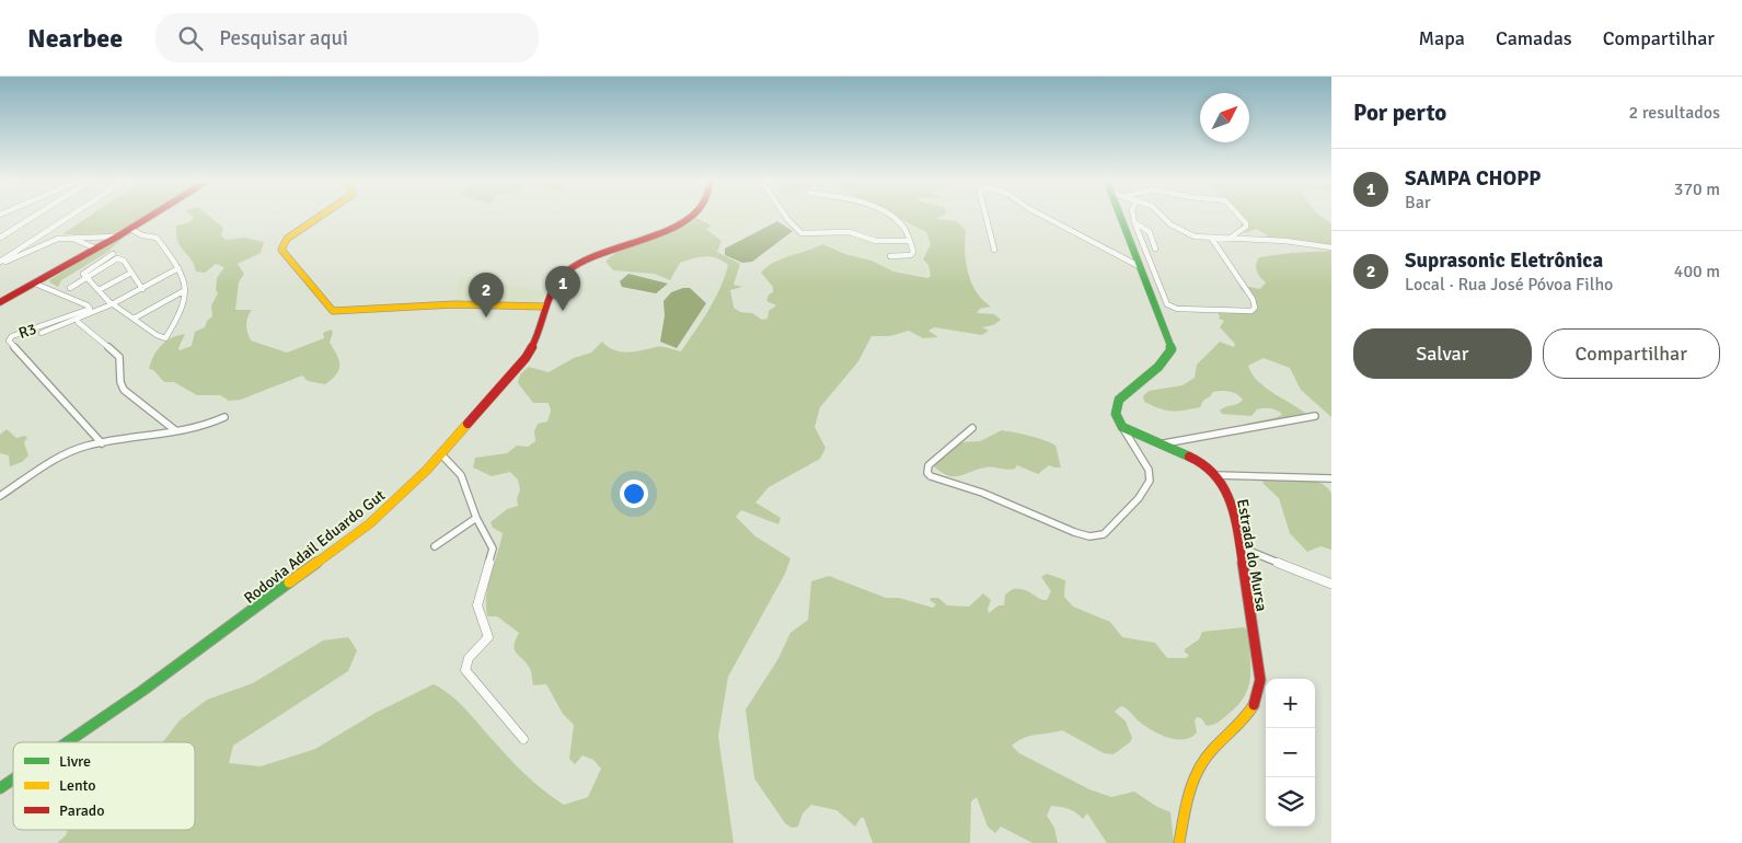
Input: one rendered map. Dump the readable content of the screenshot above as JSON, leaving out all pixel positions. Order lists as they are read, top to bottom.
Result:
{
  "streets": {
    "street": ["R3", "Rodovia Adail Eduardo Gut", "Estrada do Mursa"]
  },
  "legend": ["Livre", "Lento", "Parado"],
  "north": "top right",
  "page": {
    "header": "Nearbee",
    "search": "Pesquisar aqui",
    "nav": ["Mapa", "Camadas", "Compartilhar"],
    "heading": ["Por perto", "2 resultados"],
    "list": [
      {
        "mark": "1",
        "name": "SAMPA CHOPP",
        "note": "Bar",
        "value": "370 m"
      },
      {
        "mark": "2",
        "name": "Suprasonic Eletrônica",
        "note": "Local · Rua José Póvoa Filho",
        "value": "400 m"
      }
    ],
    "pins": ["1", "2"],
    "buttons": ["Salvar", "Compartilhar"],
    "map_buttons": ["+", "−"]
  }
}
